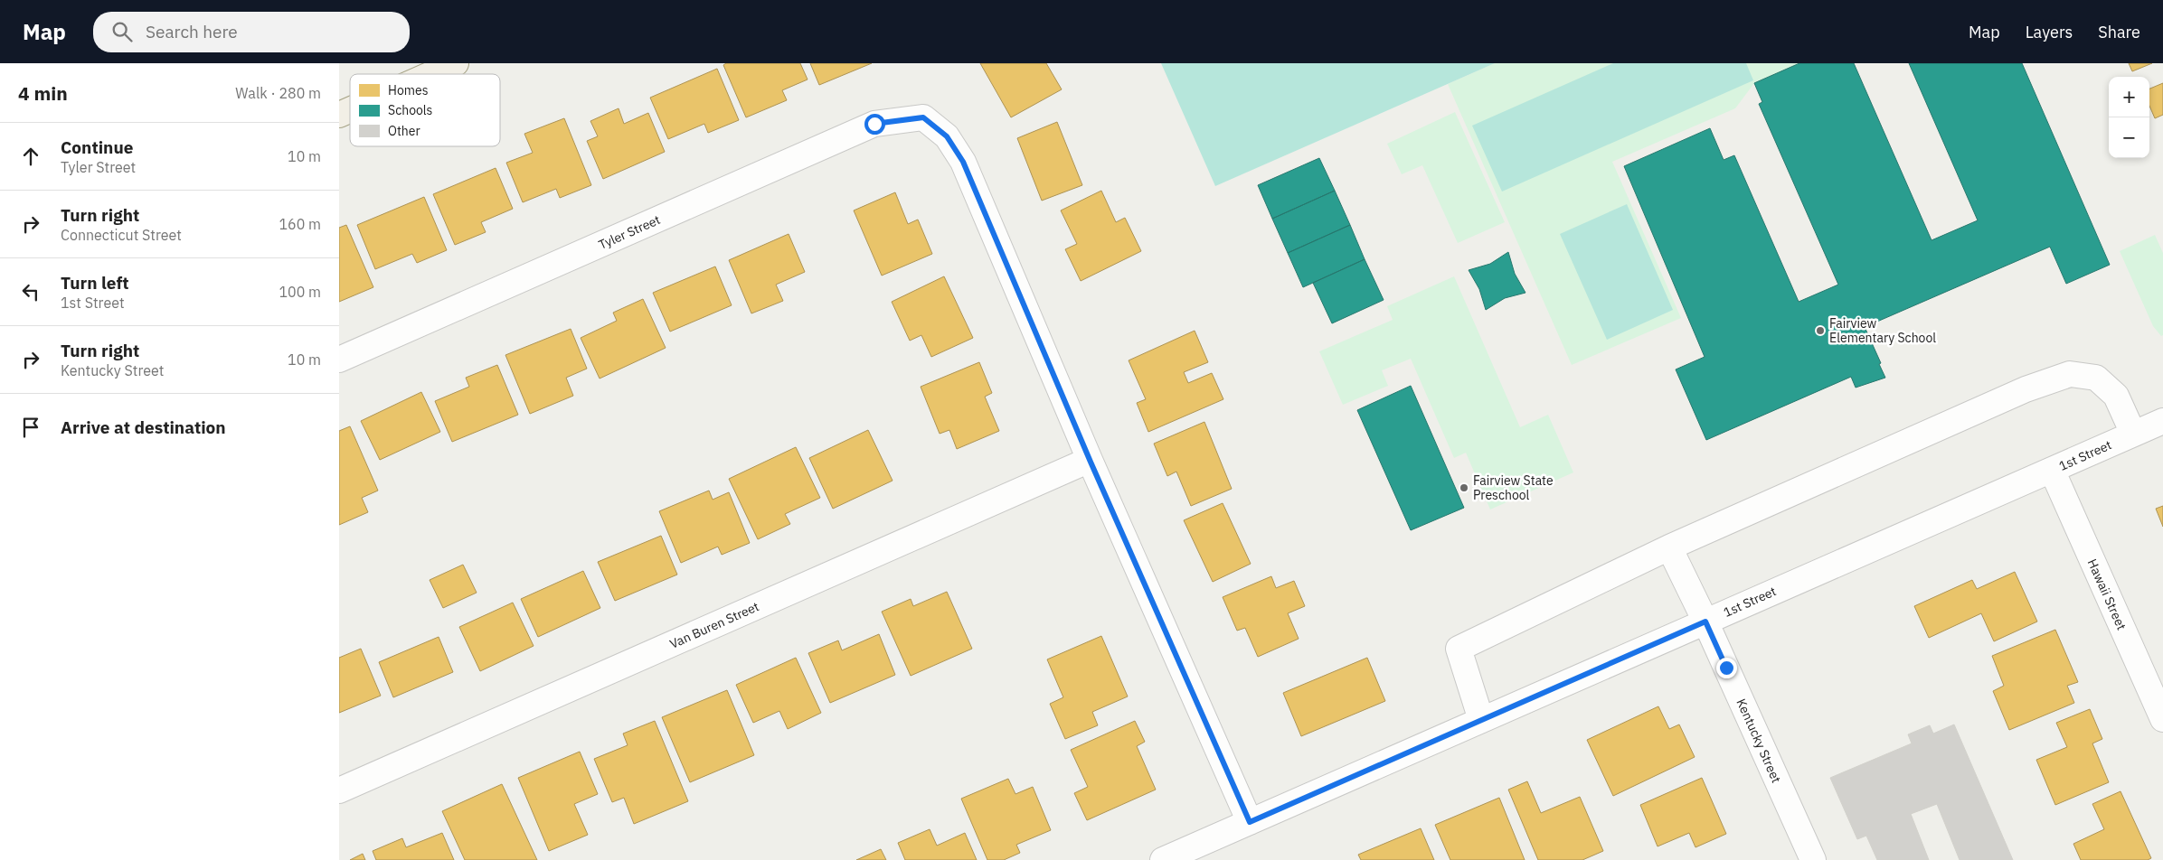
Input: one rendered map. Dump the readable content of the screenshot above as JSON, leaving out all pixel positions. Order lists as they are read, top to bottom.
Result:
{
  "streets": {
    "street": [
      "Tyler Street",
      "1st Street",
      "Hawaii Street",
      "Van Buren Street",
      "Kentucky Street"
    ]
  },
  "crossings": [
    ["Tyler Street", "Van Buren Street"],
    ["1st Street", "Hawaii Street"],
    ["1st Street", "Kentucky Street"]
  ],
  "places": ["Fairview Elementary School", "Fairview State Preschool"],
  "legend": ["Homes", "Schools", "Other"],
  "page": {
    "header": "Map",
    "search": "Search here",
    "nav": ["Map", "Layers", "Share"],
    "heading": ["4 min", "Walk · 280 m"],
    "map_buttons": ["+", "−"],
    "list": [
      ["Continue", "Tyler Street", "10 m"],
      ["Turn right", "Connecticut Street", "160 m"],
      ["Turn left", "1st Street", "100 m"],
      ["Turn right", "Kentucky Street", "10 m"],
      "Arrive at destination"
    ]
  }
}
